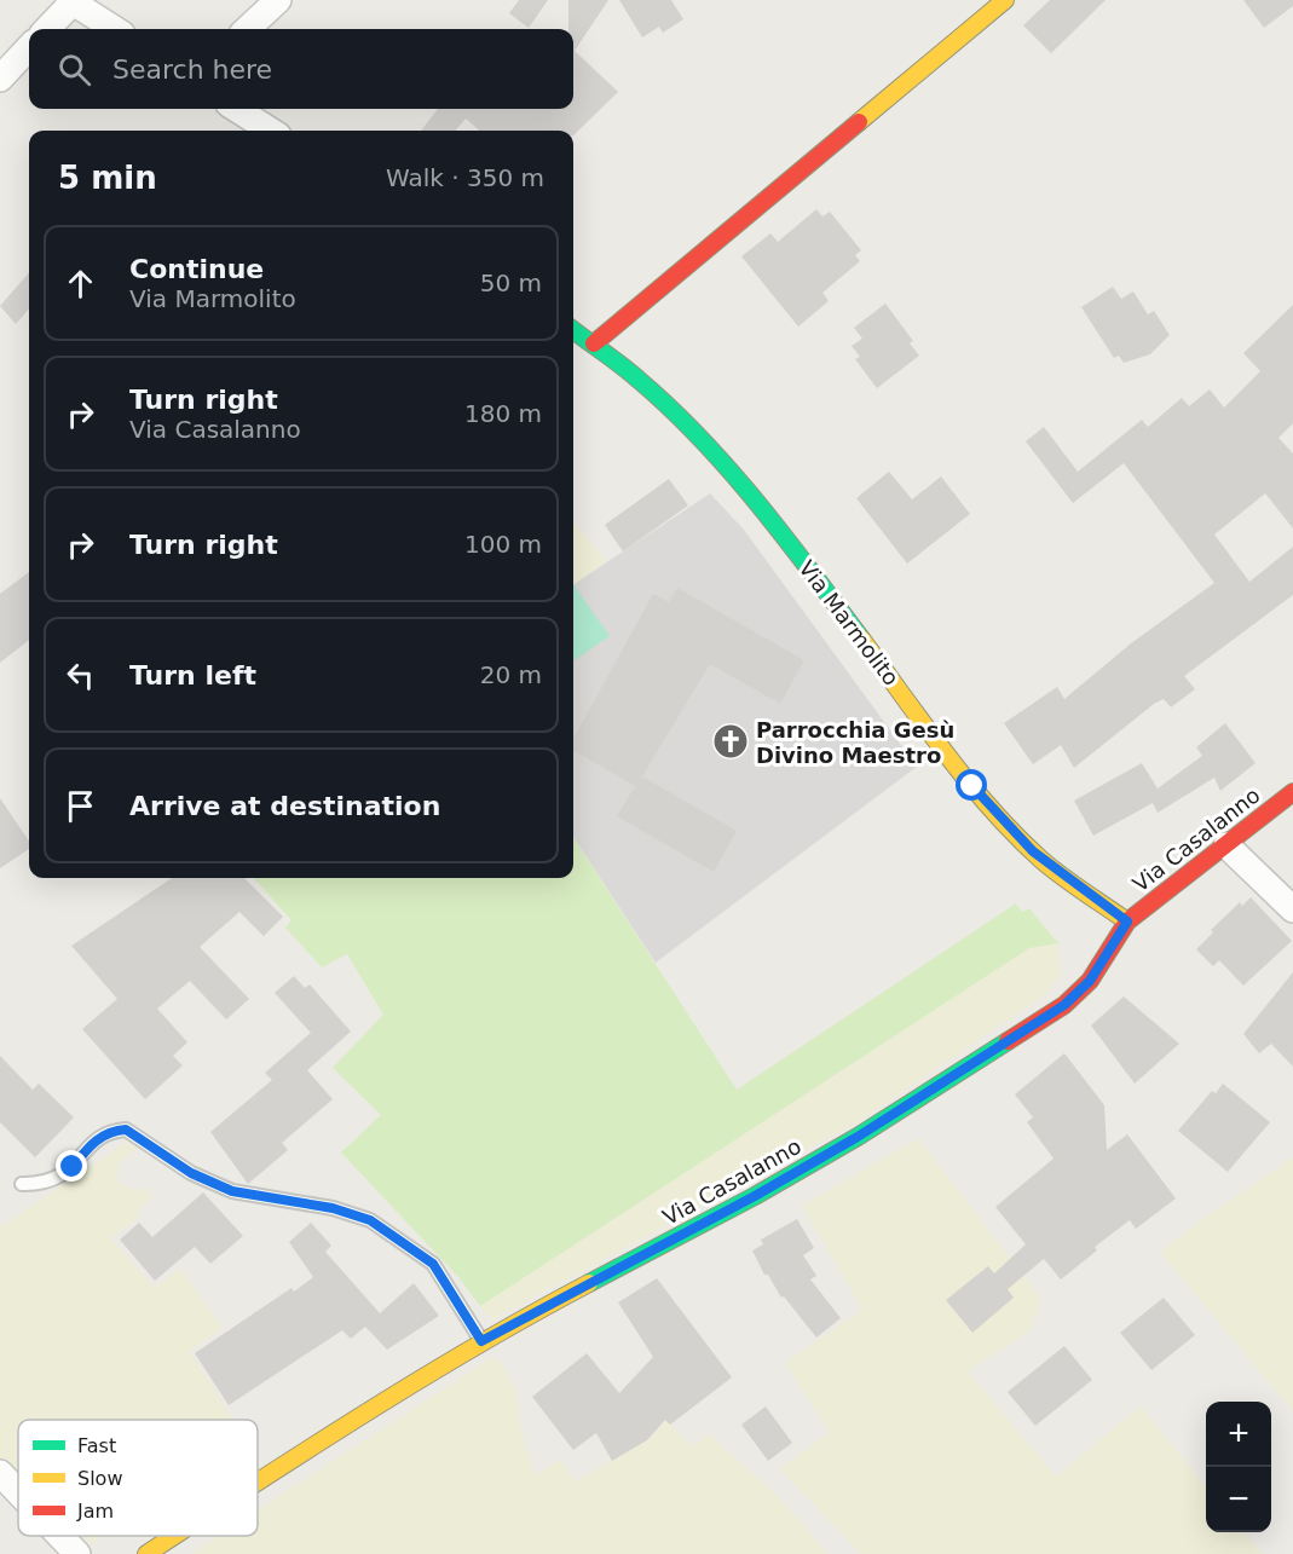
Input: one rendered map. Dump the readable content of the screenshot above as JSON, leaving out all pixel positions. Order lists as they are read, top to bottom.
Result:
{
  "streets": {
    "street": ["Via Marmolito", "Via Casalanno"]
  },
  "crossings": [
    ["Via Marmolito", "Via Casalanno"]
  ],
  "places": {
    "church": ["Parrocchia Gesù Divino Maestro"]
  },
  "legend": ["Fast", "Slow", "Jam"],
  "page": {
    "search": "Search here",
    "heading": ["5 min", "Walk · 350 m"],
    "list": [
      ["Continue", "Via Marmolito", "50 m"],
      ["Turn right", "Via Casalanno", "180 m"],
      ["Turn right", "100 m"],
      ["Turn left", "20 m"],
      "Arrive at destination"
    ],
    "map_buttons": ["+", "−"]
  }
}
